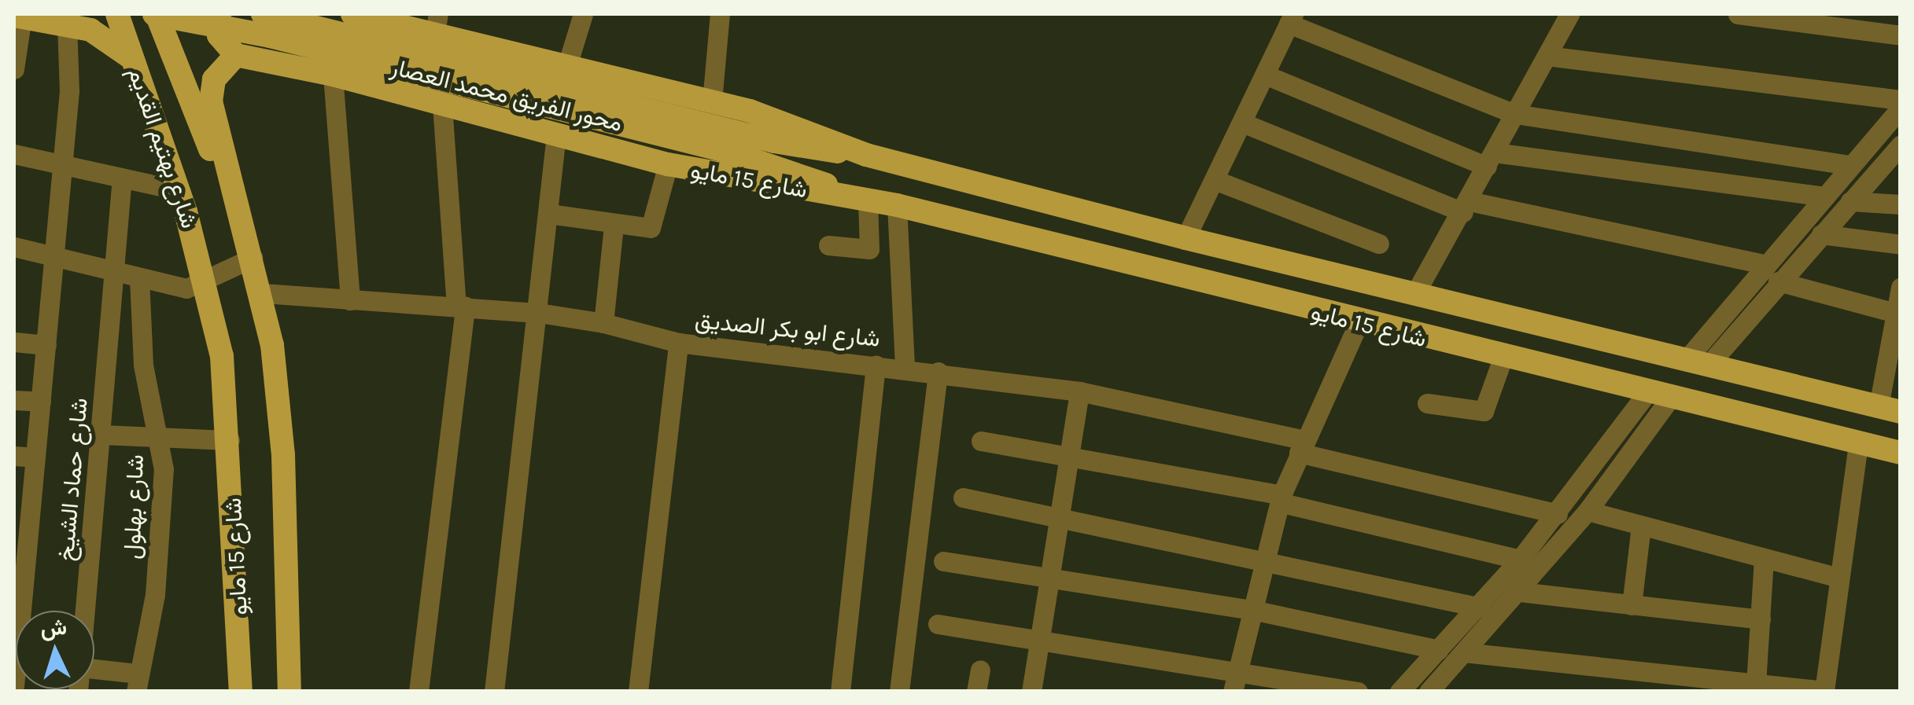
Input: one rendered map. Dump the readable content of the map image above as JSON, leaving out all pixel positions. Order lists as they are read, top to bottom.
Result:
{
  "streets": {
    "main road": ["محور الفريق محمد العصار", "شارع بهتيم القديم", "شارع 15 مايو"],
    "street": ["شارع ابو بكر الصديق", "شارع حماد الشيخ", "شارع بهلول"]
  },
  "crossings": [
    ["محور الفريق محمد العصار", "شارع بهتيم القديم"],
    ["محور الفريق محمد العصار", "شارع 15 مايو"],
    ["شارع بهتيم القديم", "شارع 15 مايو"],
    ["شارع 15 مايو", "شارع ابو بكر الصديق"]
  ],
  "north": "top"
}
